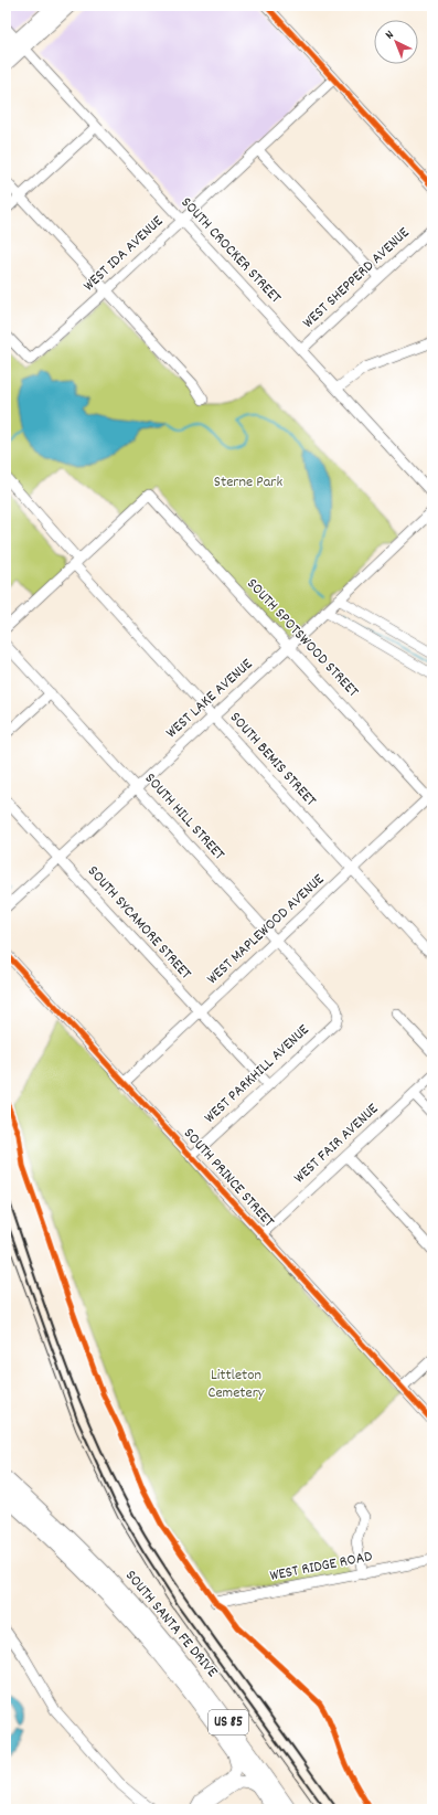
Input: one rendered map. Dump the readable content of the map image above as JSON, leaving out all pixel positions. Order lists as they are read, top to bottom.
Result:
{
  "streets": {
    "highway": ["SOUTH SANTA FE DRIVE", "US 85"],
    "street": [
      "SOUTH CROCKER STREET",
      "WEST IDA AVENUE",
      "WEST SHEPPERD AVENUE",
      "SOUTH SPOTSWOOD STREET",
      "WEST LAKE AVENUE",
      "SOUTH BEMIS STREET",
      "SOUTH HILL STREET",
      "SOUTH SYCAMORE STREET",
      "WEST MAPLEWOOD AVENUE",
      "WEST PARKHILL AVENUE",
      "WEST FAIR AVENUE",
      "SOUTH PRINCE STREET",
      "WEST RIDGE ROAD"
    ]
  },
  "crossings": [
    ["SOUTH CROCKER STREET", "WEST IDA AVENUE"],
    ["SOUTH CROCKER STREET", "WEST SHEPPERD AVENUE"],
    ["SOUTH SPOTSWOOD STREET", "WEST LAKE AVENUE"],
    ["SOUTH SPOTSWOOD STREET", "SOUTH BEMIS STREET"],
    ["SOUTH SPOTSWOOD STREET", "WEST MAPLEWOOD AVENUE"],
    ["WEST LAKE AVENUE", "SOUTH BEMIS STREET"],
    ["WEST LAKE AVENUE", "SOUTH HILL STREET"],
    ["WEST LAKE AVENUE", "SOUTH SYCAMORE STREET"],
    ["SOUTH BEMIS STREET", "WEST MAPLEWOOD AVENUE"],
    ["SOUTH HILL STREET", "WEST MAPLEWOOD AVENUE"],
    ["SOUTH HILL STREET", "WEST PARKHILL AVENUE"],
    ["SOUTH SYCAMORE STREET", "WEST MAPLEWOOD AVENUE"],
    ["SOUTH SYCAMORE STREET", "WEST PARKHILL AVENUE"],
    ["WEST MAPLEWOOD AVENUE", "SOUTH PRINCE STREET"],
    ["WEST PARKHILL AVENUE", "SOUTH PRINCE STREET"],
    ["WEST FAIR AVENUE", "SOUTH PRINCE STREET"]
  ],
  "parks": ["Sterne Park", "Littleton Cemetery"],
  "north": "top left"
}
